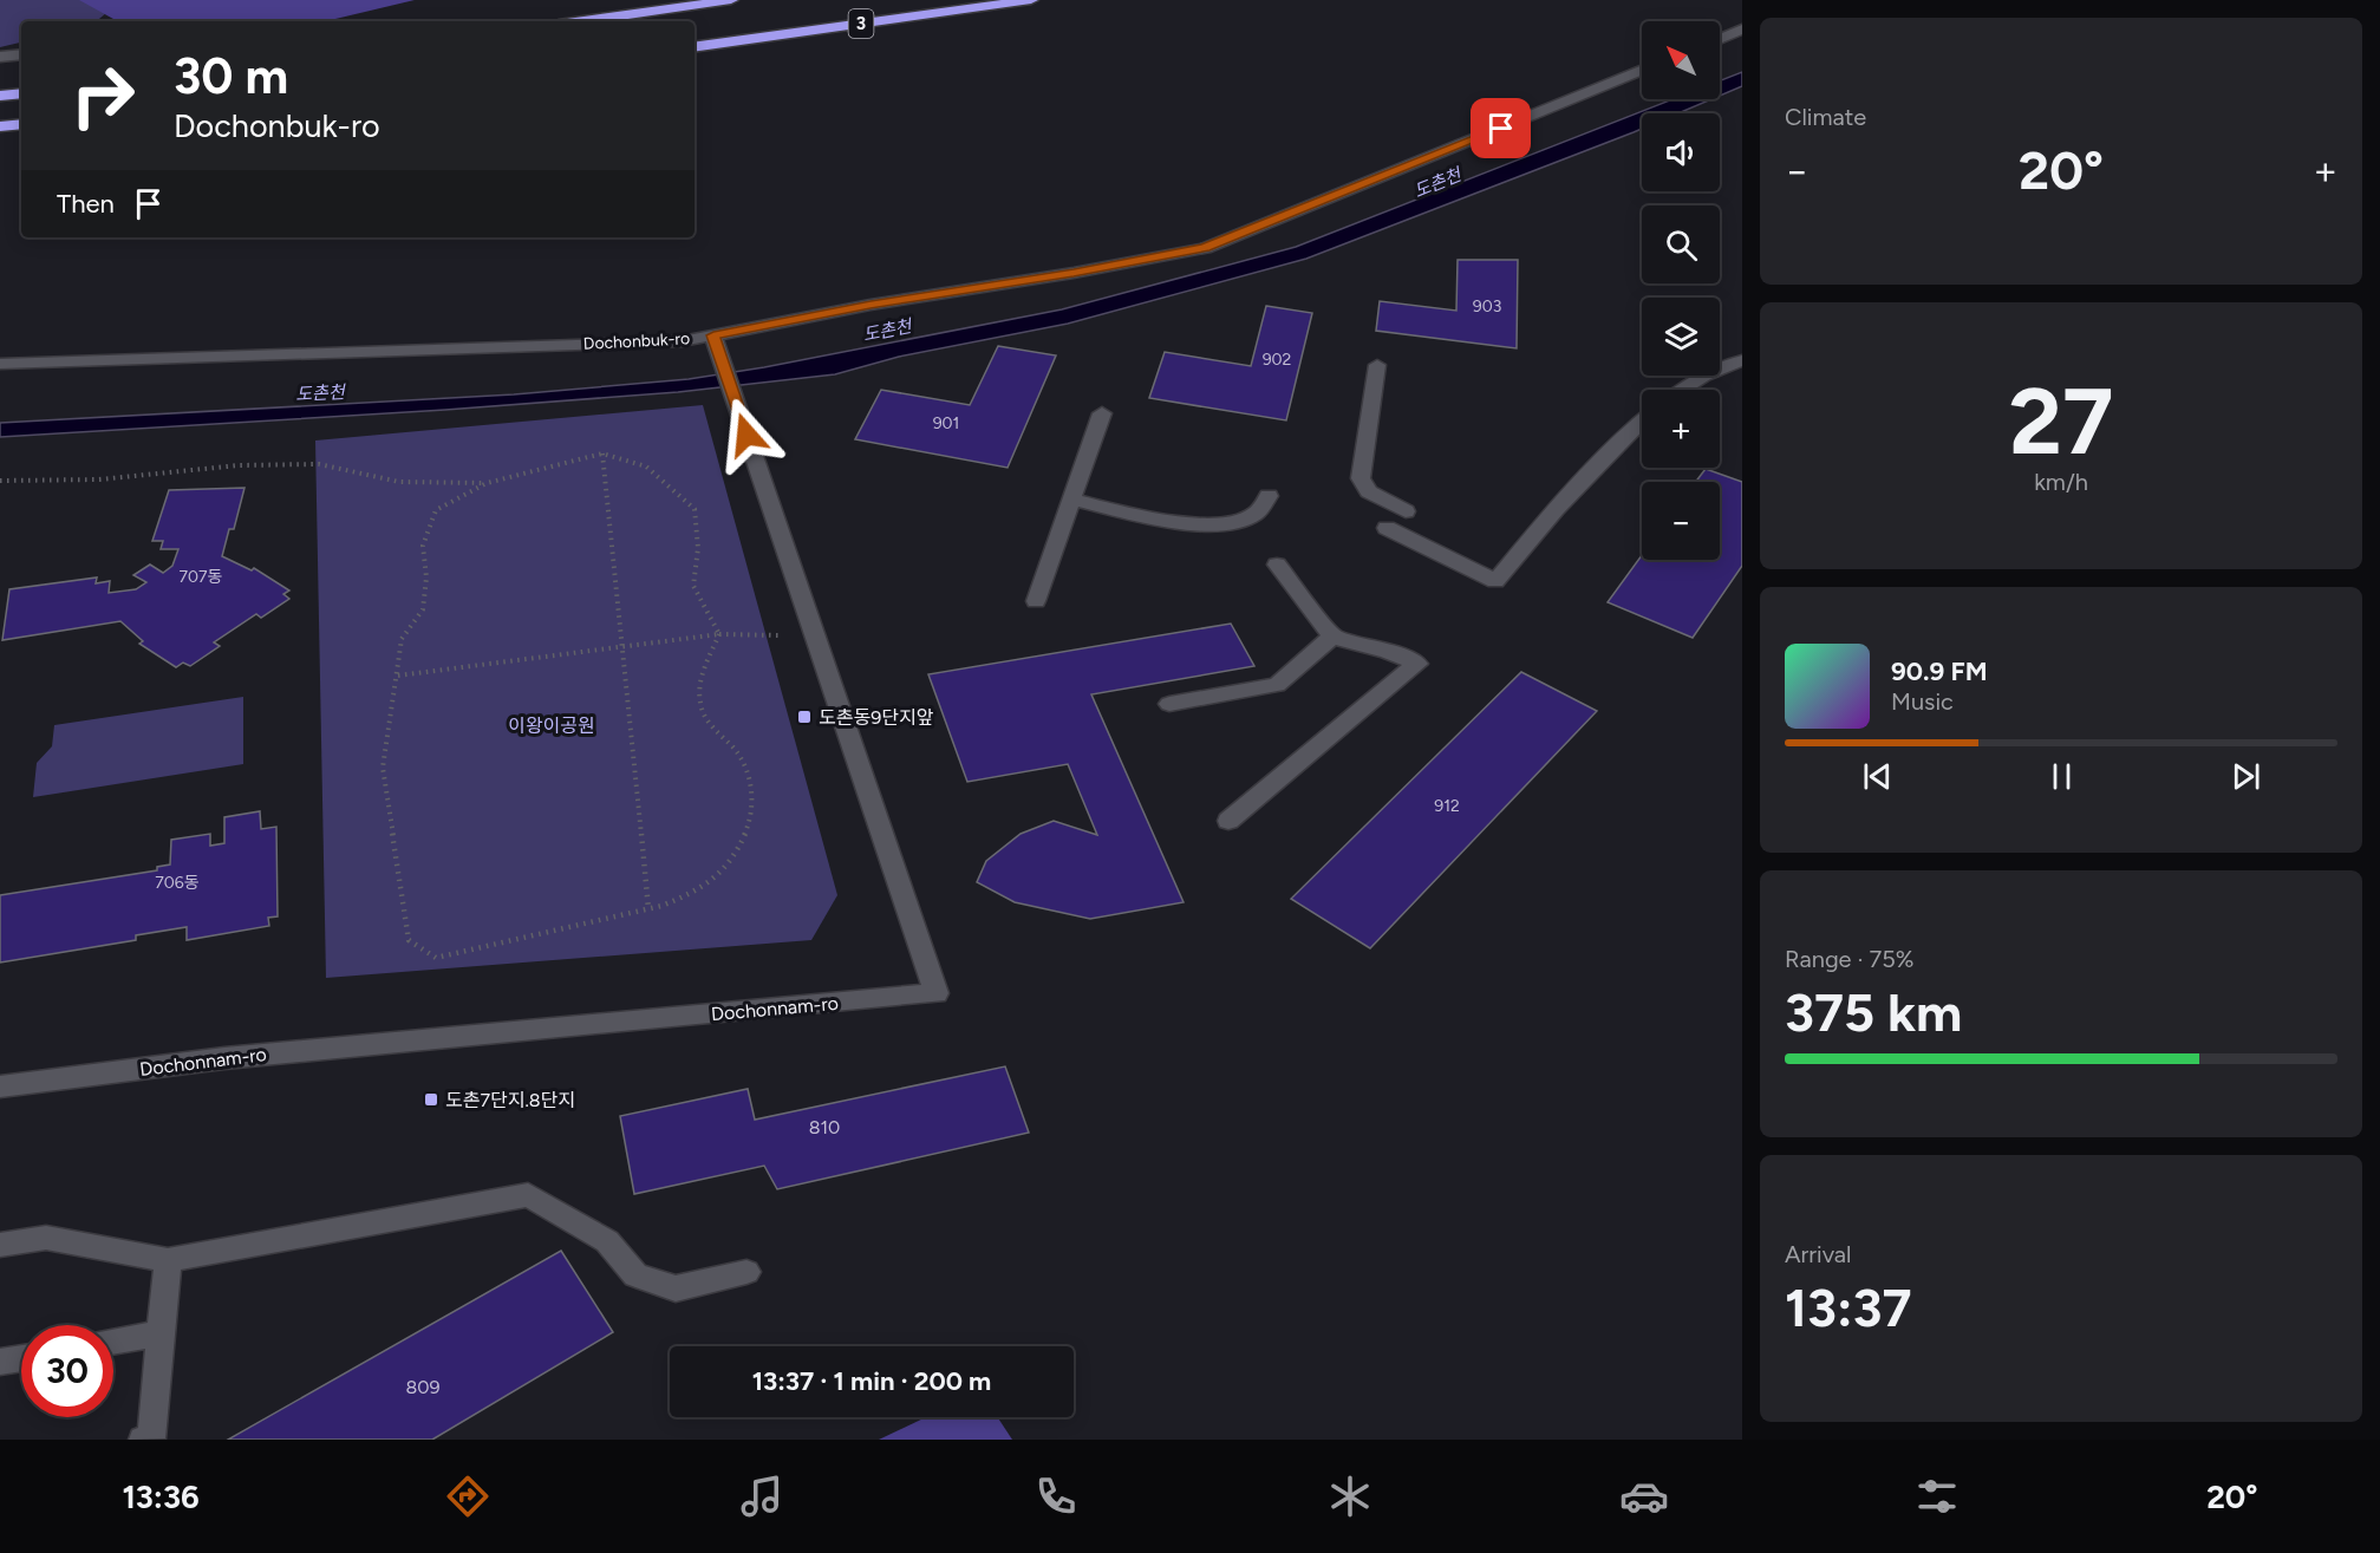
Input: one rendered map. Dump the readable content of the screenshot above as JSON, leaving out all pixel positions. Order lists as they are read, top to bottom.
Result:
{
  "streets": {
    "highway": ["3"],
    "street": ["Dochonbuk-ro", "Dochonnam-ro"]
  },
  "crossings": [
    ["Dochonbuk-ro", "Dochonnam-ro"]
  ],
  "water": ["도촌천"],
  "parks": ["이왕이공원"],
  "places": {
    "transit": ["도촌동9단지앞", "도촌7단지.8단지"]
  },
  "house_numbers": [
    "903",
    "902",
    "901",
    "707동",
    "912",
    "706동",
    "810",
    "809"
  ],
  "north": "top left",
  "page": {
    "tile": [
      "Climate",
      ["27", "km/h"],
      ["Range · 75%", "375 km"],
      ["Arrival", "13:37"]
    ],
    "map_buttons": ["+", "−"],
    "turn": ["30 m", "Dochonbuk-ro"],
    "heat": ["−", "20°", "+"],
    "then": "Then",
    "song": ["90.9 FM", "Music"],
    "limit": "30",
    "trip": "13:37 · 1 min · 200 m",
    "tabs": ["13:36", "20°"]
  }
}
